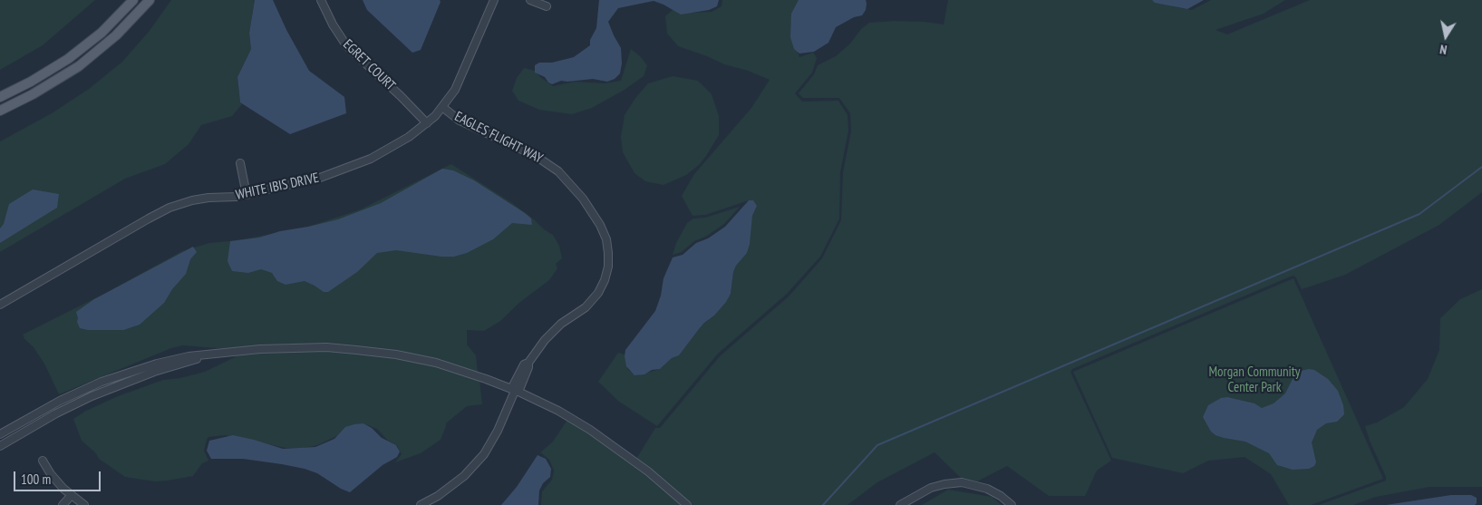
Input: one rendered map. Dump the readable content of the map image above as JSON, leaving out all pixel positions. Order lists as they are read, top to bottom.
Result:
{
  "streets": {
    "street": ["EGRET COURT", "EAGLES FLIGHT WAY", "WHITE IBIS DRIVE"]
  },
  "crossings": [
    ["EGRET COURT", "WHITE IBIS DRIVE"],
    ["EAGLES FLIGHT WAY", "WHITE IBIS DRIVE"]
  ],
  "parks": ["Morgan Community Center Park"],
  "scale_bar": "100 m",
  "north": "bottom"
}
